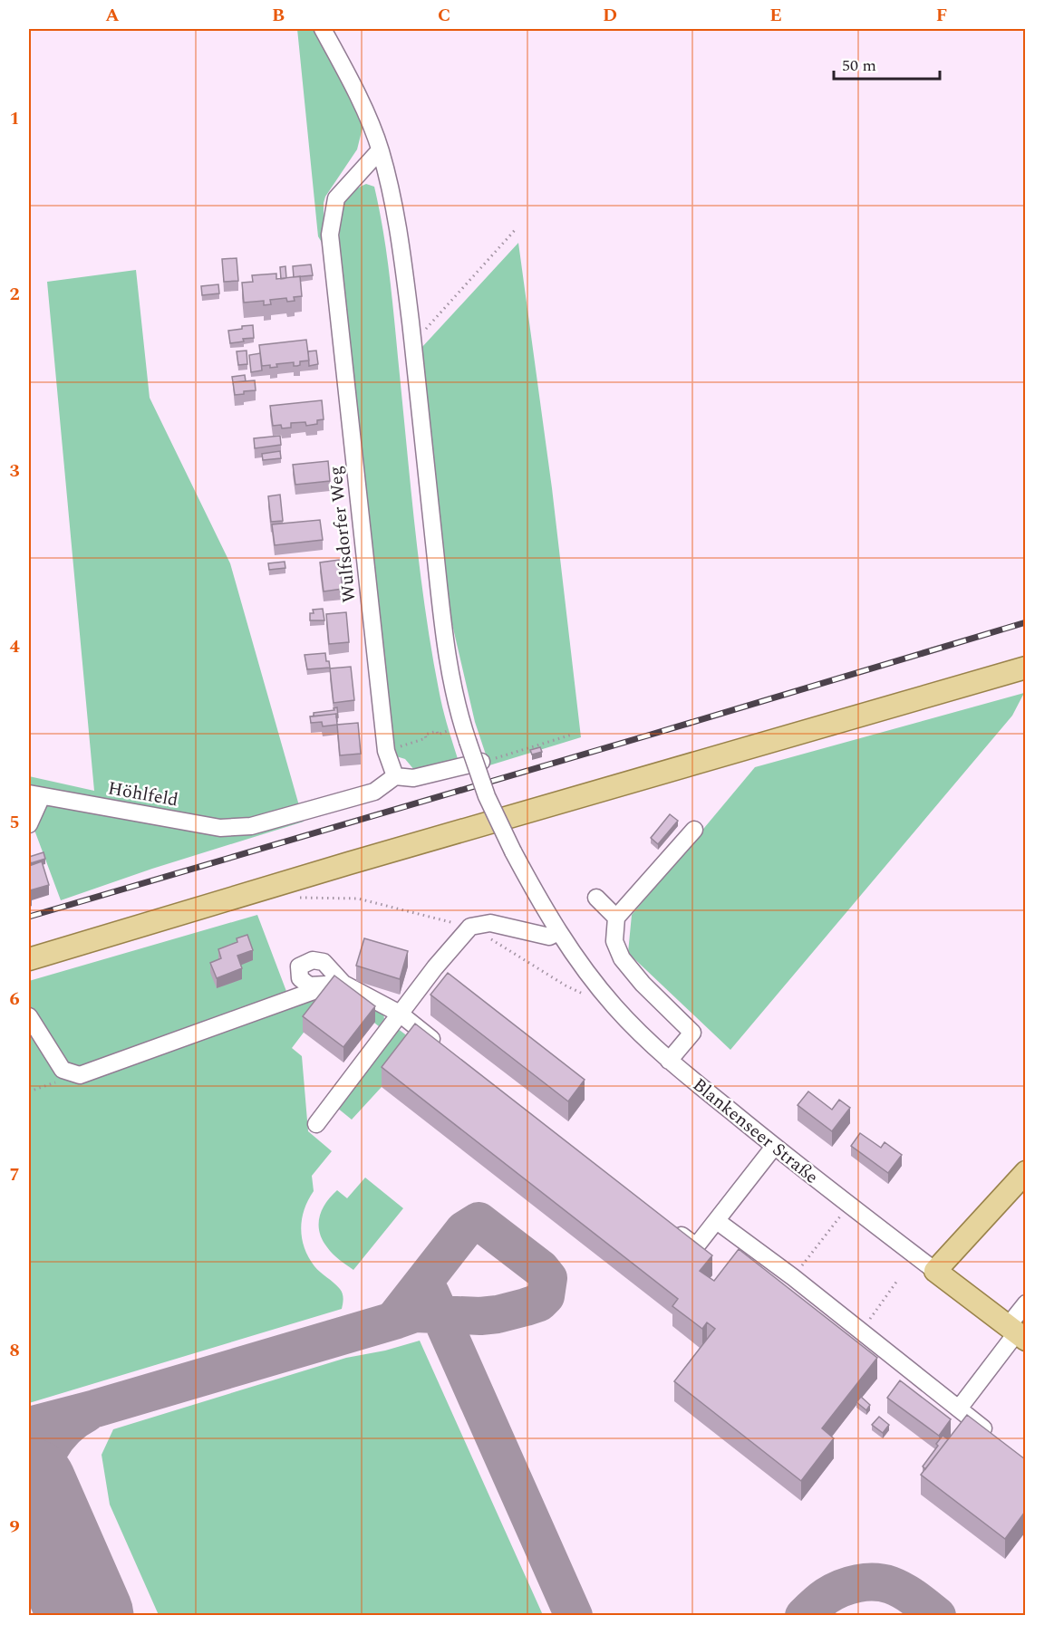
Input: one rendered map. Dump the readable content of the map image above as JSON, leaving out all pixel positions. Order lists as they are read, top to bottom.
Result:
{
  "streets": {
    "main road": ["Blankenseer Straße"],
    "street": ["Wulfsdorfer Weg", "Höhlfeld"]
  },
  "crossings": [
    ["Wulfsdorfer Weg", "Höhlfeld"]
  ],
  "scale_bar": "50 m",
  "grid": {
    "columns": [
      "A",
      "B",
      "C",
      "D",
      "E",
      "F"
    ],
    "rows": [
      "1",
      "2",
      "3",
      "4",
      "5",
      "6",
      "7",
      "8",
      "9"
    ]
  }
}
